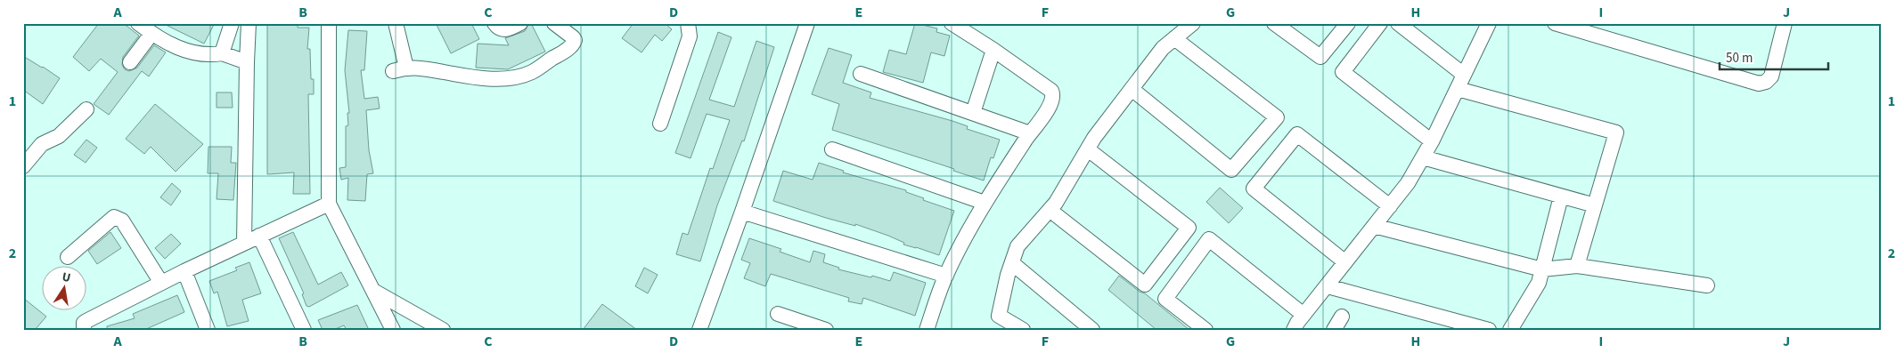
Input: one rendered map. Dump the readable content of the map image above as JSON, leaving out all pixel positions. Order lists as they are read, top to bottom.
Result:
{
  "scale_bar": "50 m",
  "north": "top",
  "grid": {
    "columns": [
      "A",
      "B",
      "C",
      "D",
      "E",
      "F",
      "G",
      "H",
      "I",
      "J"
    ],
    "rows": ["1", "2"]
  }
}
